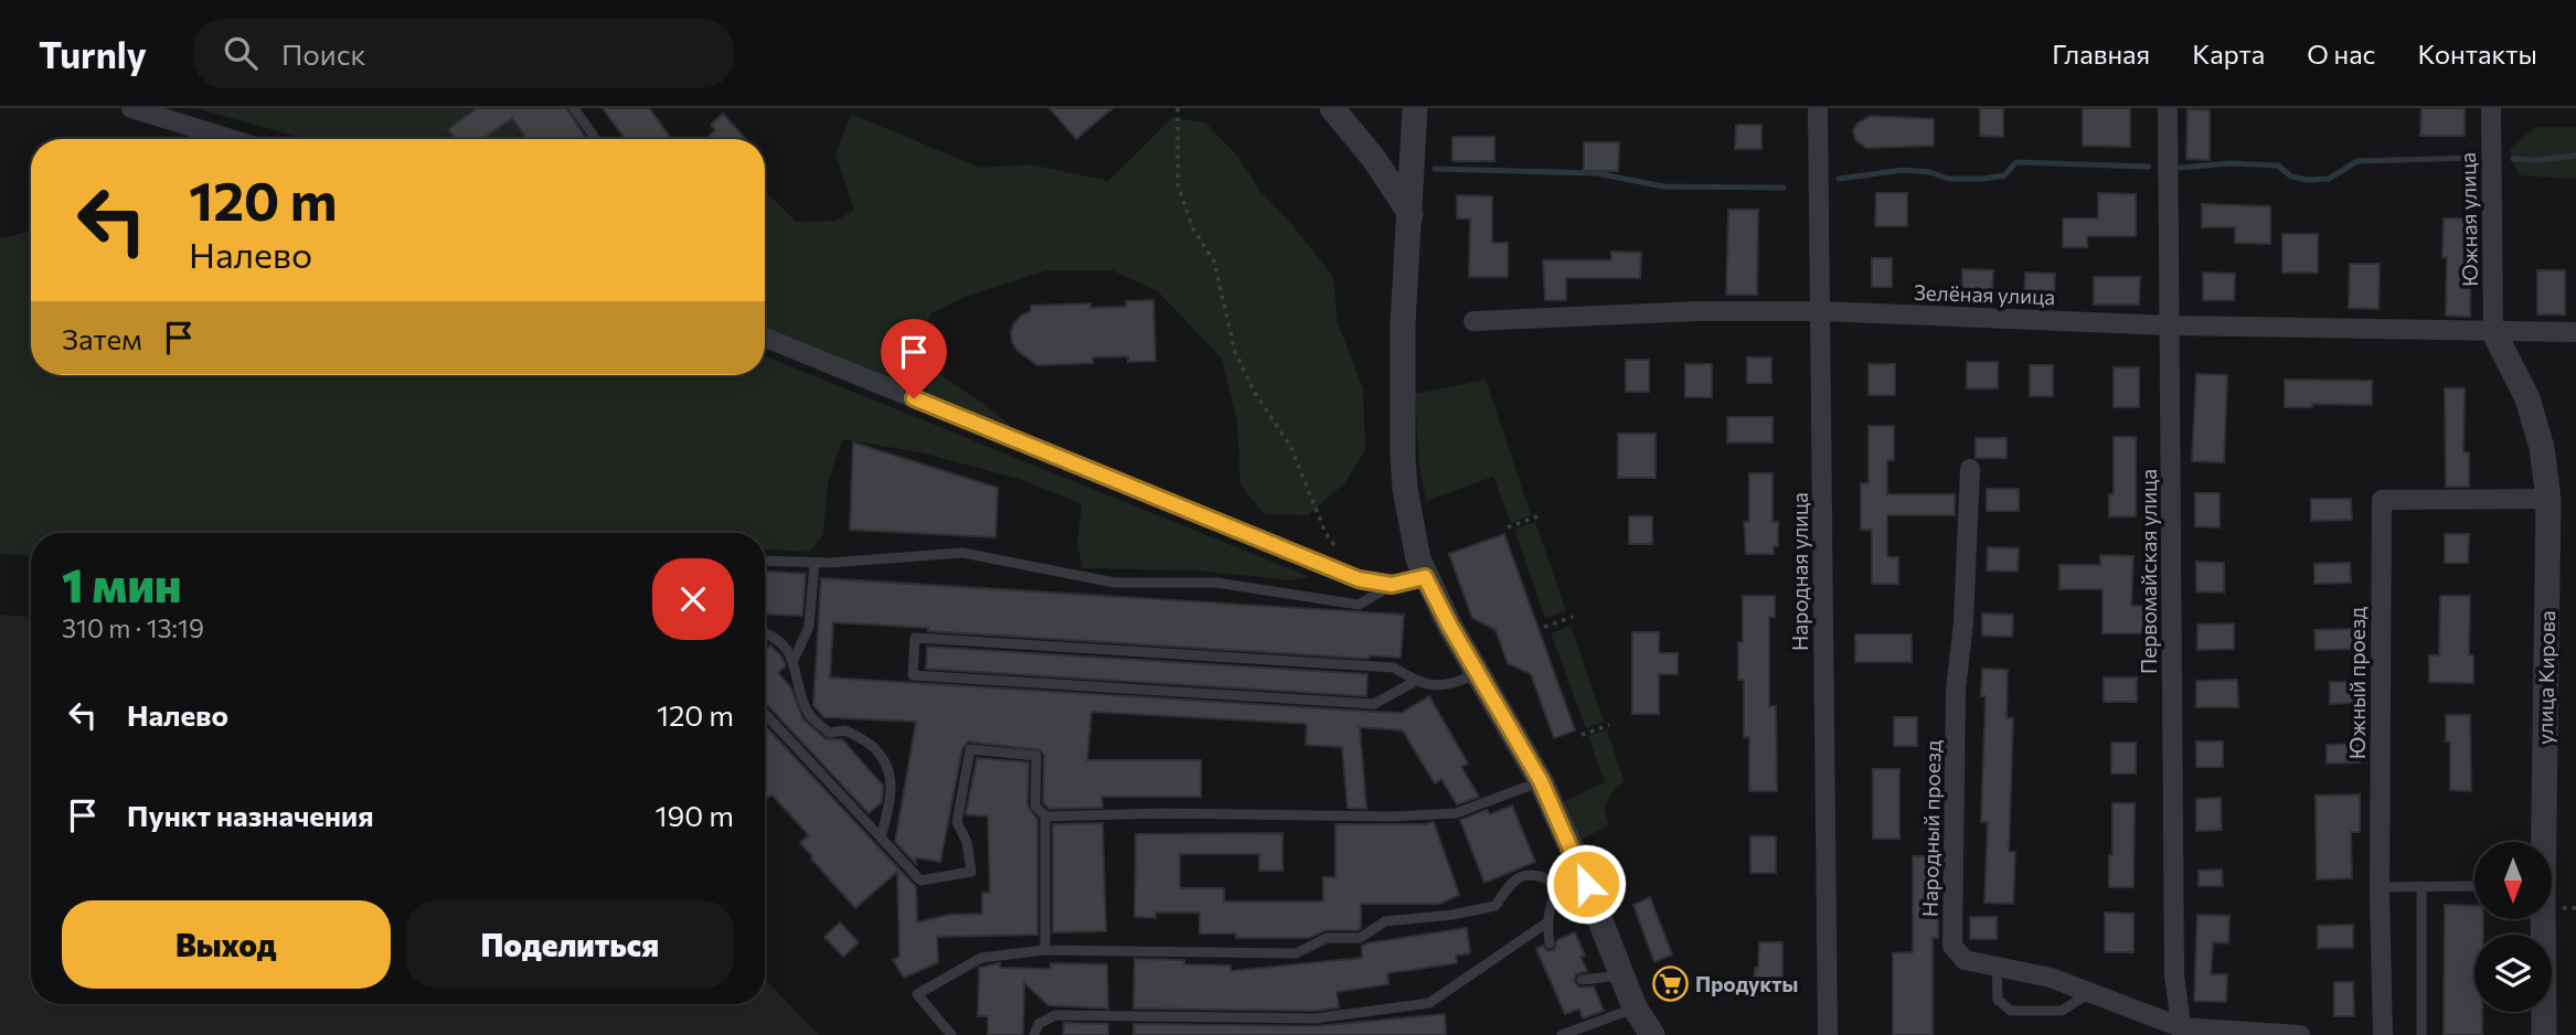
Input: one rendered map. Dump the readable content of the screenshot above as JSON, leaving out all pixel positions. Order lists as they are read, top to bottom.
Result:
{
  "streets": {
    "street": [
      "Южная улица",
      "Зелёная улица",
      "Народная улица",
      "Первомайская улица",
      "улица Кирова",
      "Южный проезд",
      "Народный проезд"
    ]
  },
  "crossings": [
    ["Южная улица", "Зелёная улица"],
    ["Южная улица", "улица Кирова"],
    ["Зелёная улица", "Народная улица"],
    ["Зелёная улица", "Первомайская улица"],
    ["Зелёная улица", "улица Кирова"],
    ["Первомайская улица", "Народный проезд"],
    ["улица Кирова", "Южный проезд"]
  ],
  "places": {
    "supermarket": ["Продукты"]
  },
  "north": "bottom",
  "page": {
    "header": "Turnly",
    "search": "Поиск",
    "nav": [
      "Главная",
      "Карта",
      "О нас",
      "Контакты"
    ],
    "turn": ["120 m", "Налево"],
    "then": "Затем",
    "heading": ["1 мин", "310 m · 13:19"],
    "list": [
      {
        "name": "Налево",
        "value": "120 m"
      },
      {
        "name": "Пункт назначения",
        "value": "190 m"
      }
    ],
    "buttons": ["Выход", "Поделиться"]
  }
}
